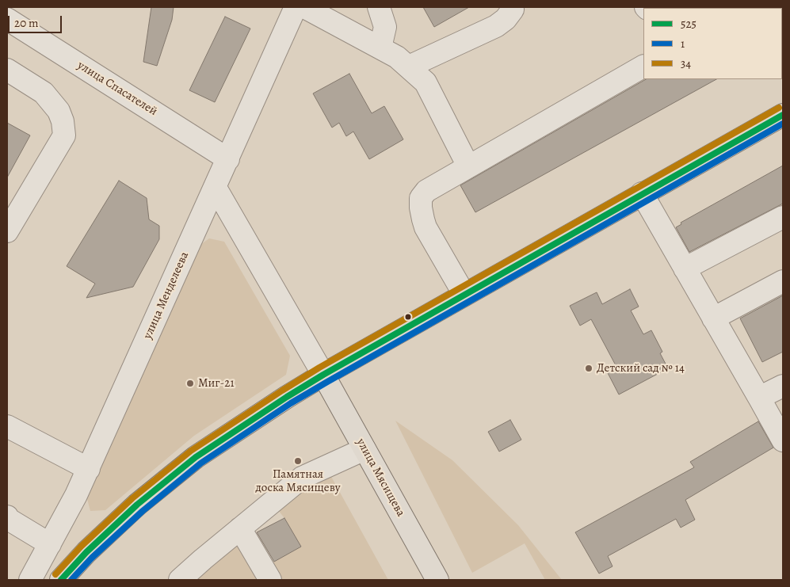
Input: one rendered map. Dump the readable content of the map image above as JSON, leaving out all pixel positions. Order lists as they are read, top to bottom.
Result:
{
  "streets": {
    "main road": ["улица Мясищева"],
    "street": ["улица Спасателей", "улица Менделеева"]
  },
  "crossings": [
    ["улица Спасателей", "улица Менделеева"]
  ],
  "places": ["Детский сад № 14", "Миг-21", "Памятная доска Мясищеву"],
  "lines": ["transit line 34", "transit line 525", "transit line 1"],
  "legend": ["525", "1", "34"],
  "scale_bar": "20 m"
}
